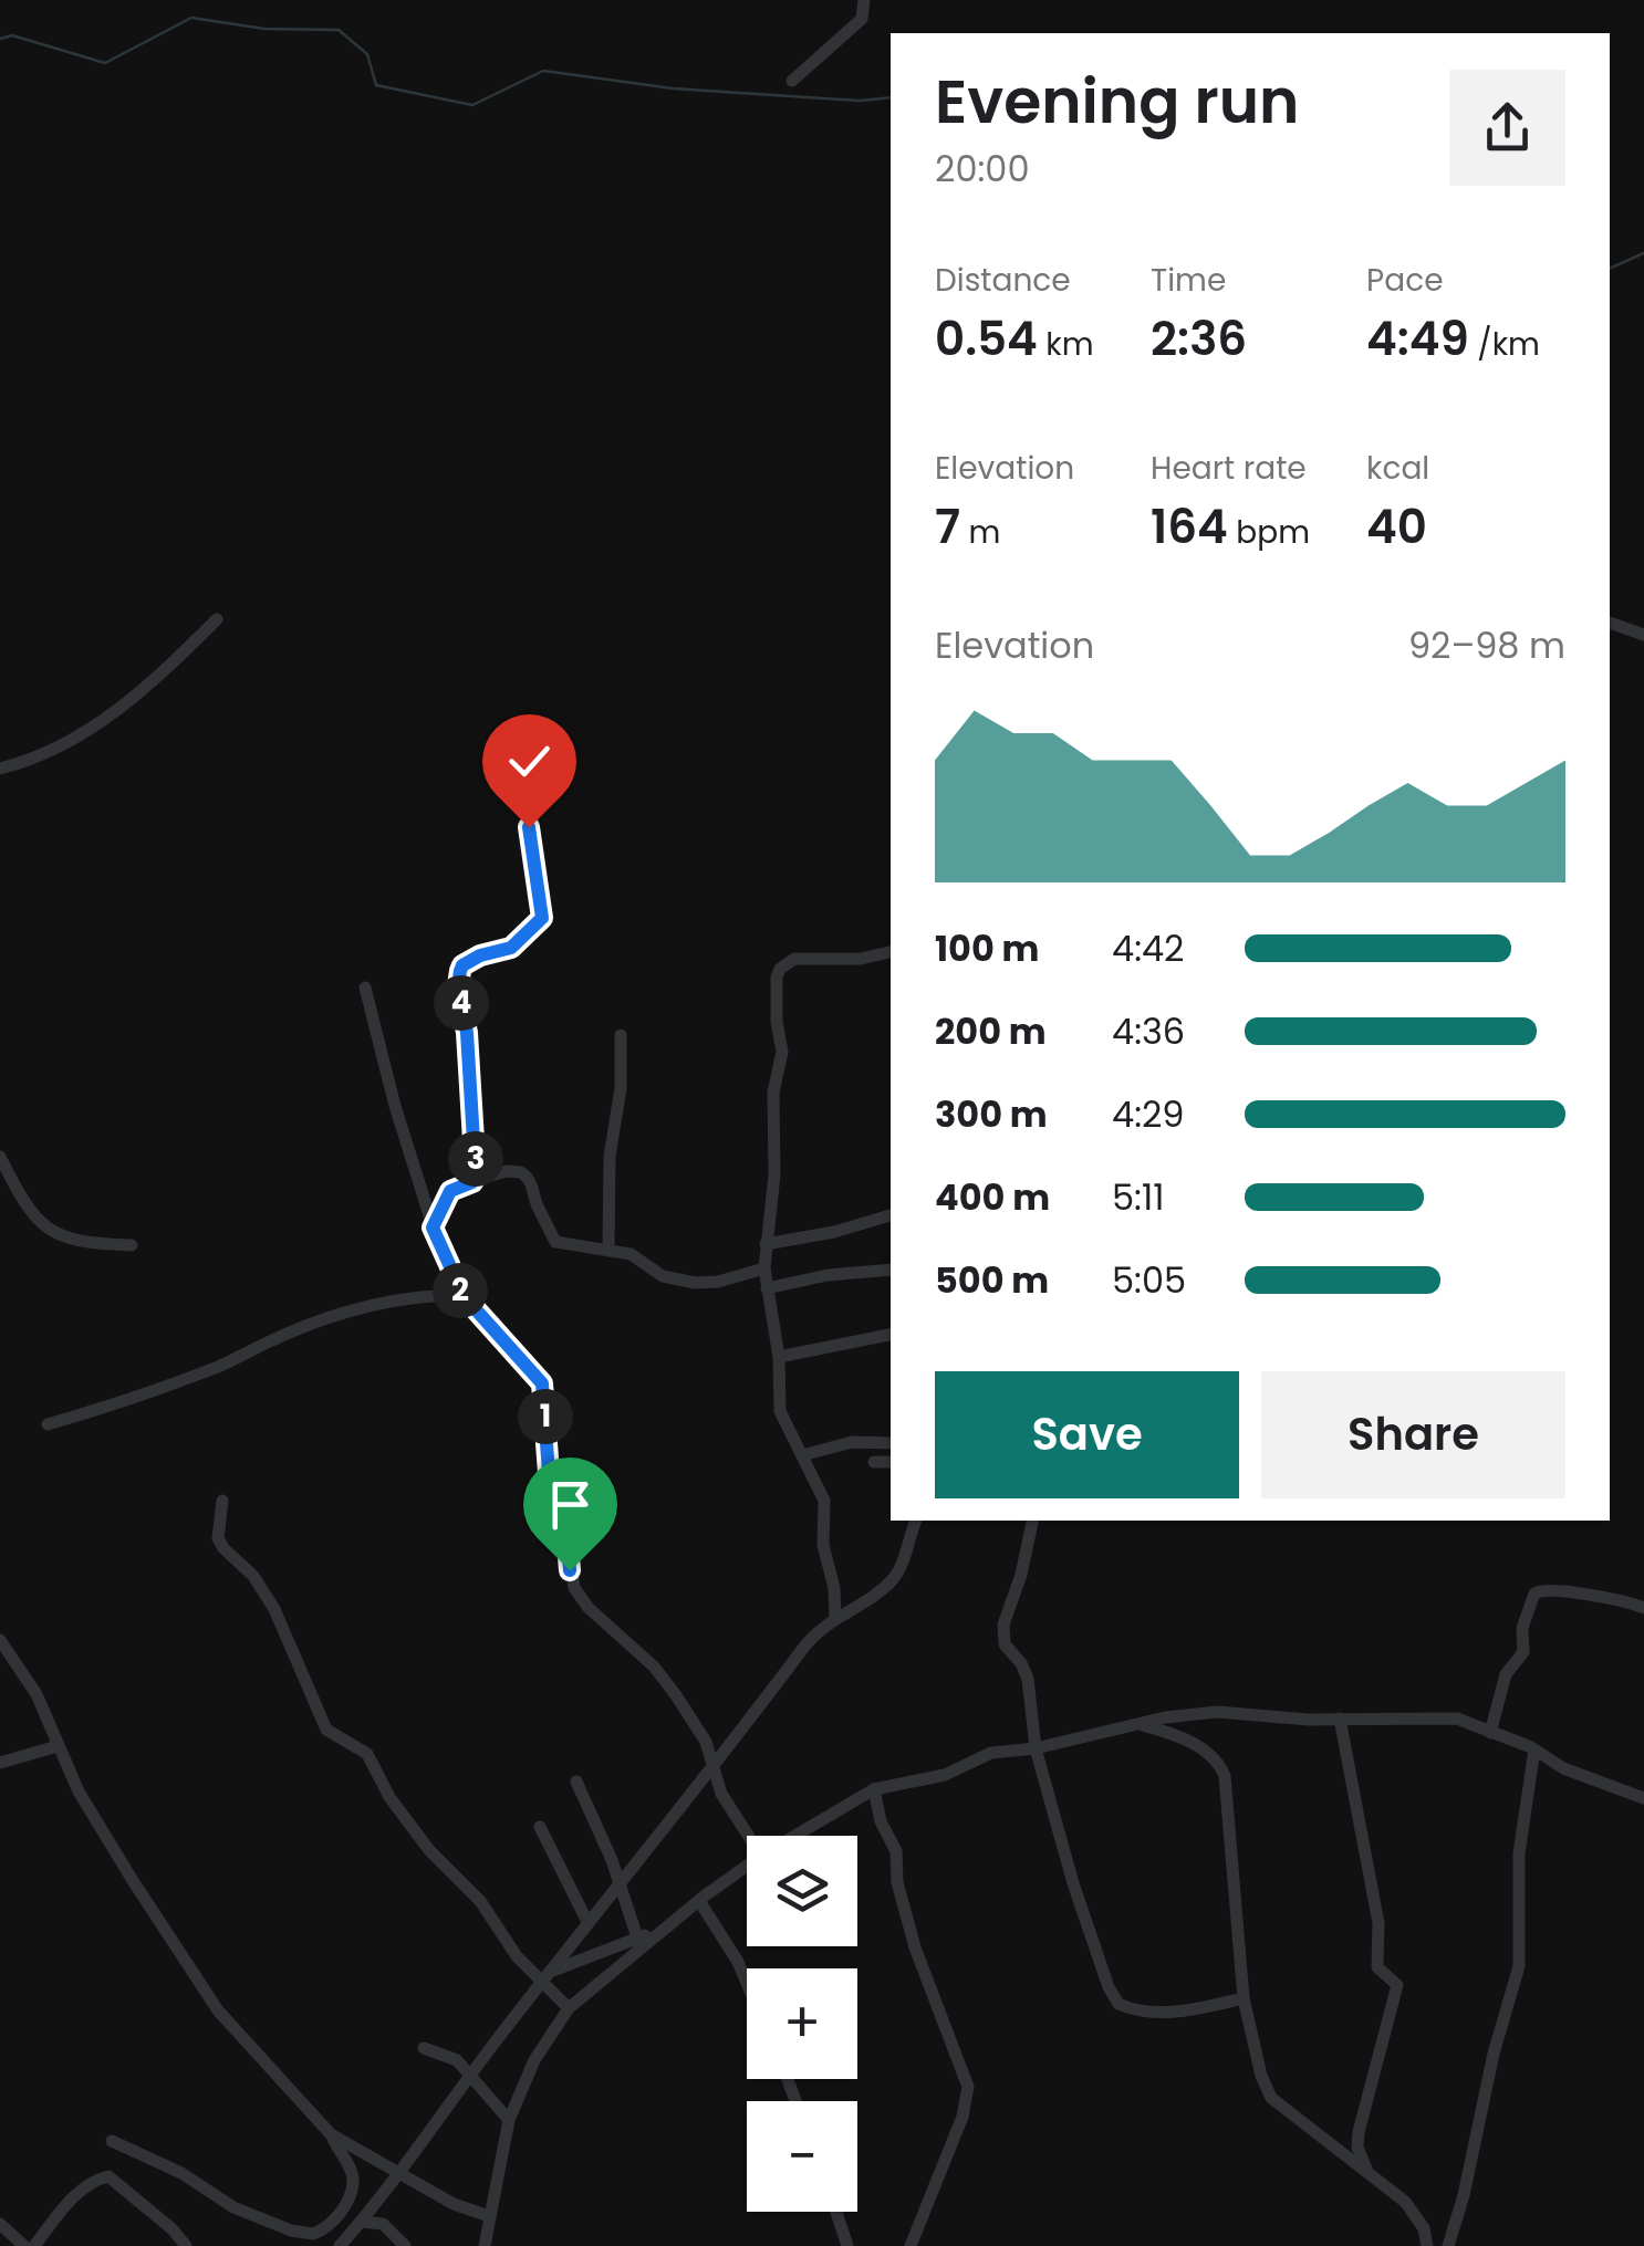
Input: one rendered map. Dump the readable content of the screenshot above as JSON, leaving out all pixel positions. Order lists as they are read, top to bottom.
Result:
{
  "page": {
    "heading": ["Evening run", "20:00"],
    "stats": [
      ["Distance", "0.54 km"],
      ["Time", "2:36"],
      ["Pace", "4:49 /km"],
      ["Elevation", "7 m"],
      ["Heart rate", "164 bpm"],
      ["kcal", "40"]
    ],
    "chart": ["Elevation", "92–98 m"],
    "list": [
      {
        "name": "100 m",
        "note": "4:42"
      },
      {
        "name": "200 m",
        "note": "4:36"
      },
      {
        "name": "300 m",
        "note": "4:29"
      },
      {
        "name": "400 m",
        "note": "5:11"
      },
      {
        "name": "500 m",
        "note": "5:05"
      }
    ],
    "pins": [
      "4",
      "3",
      "2",
      "1"
    ],
    "buttons": ["Save", "Share"],
    "map_buttons": ["+", "−"]
  }
}
